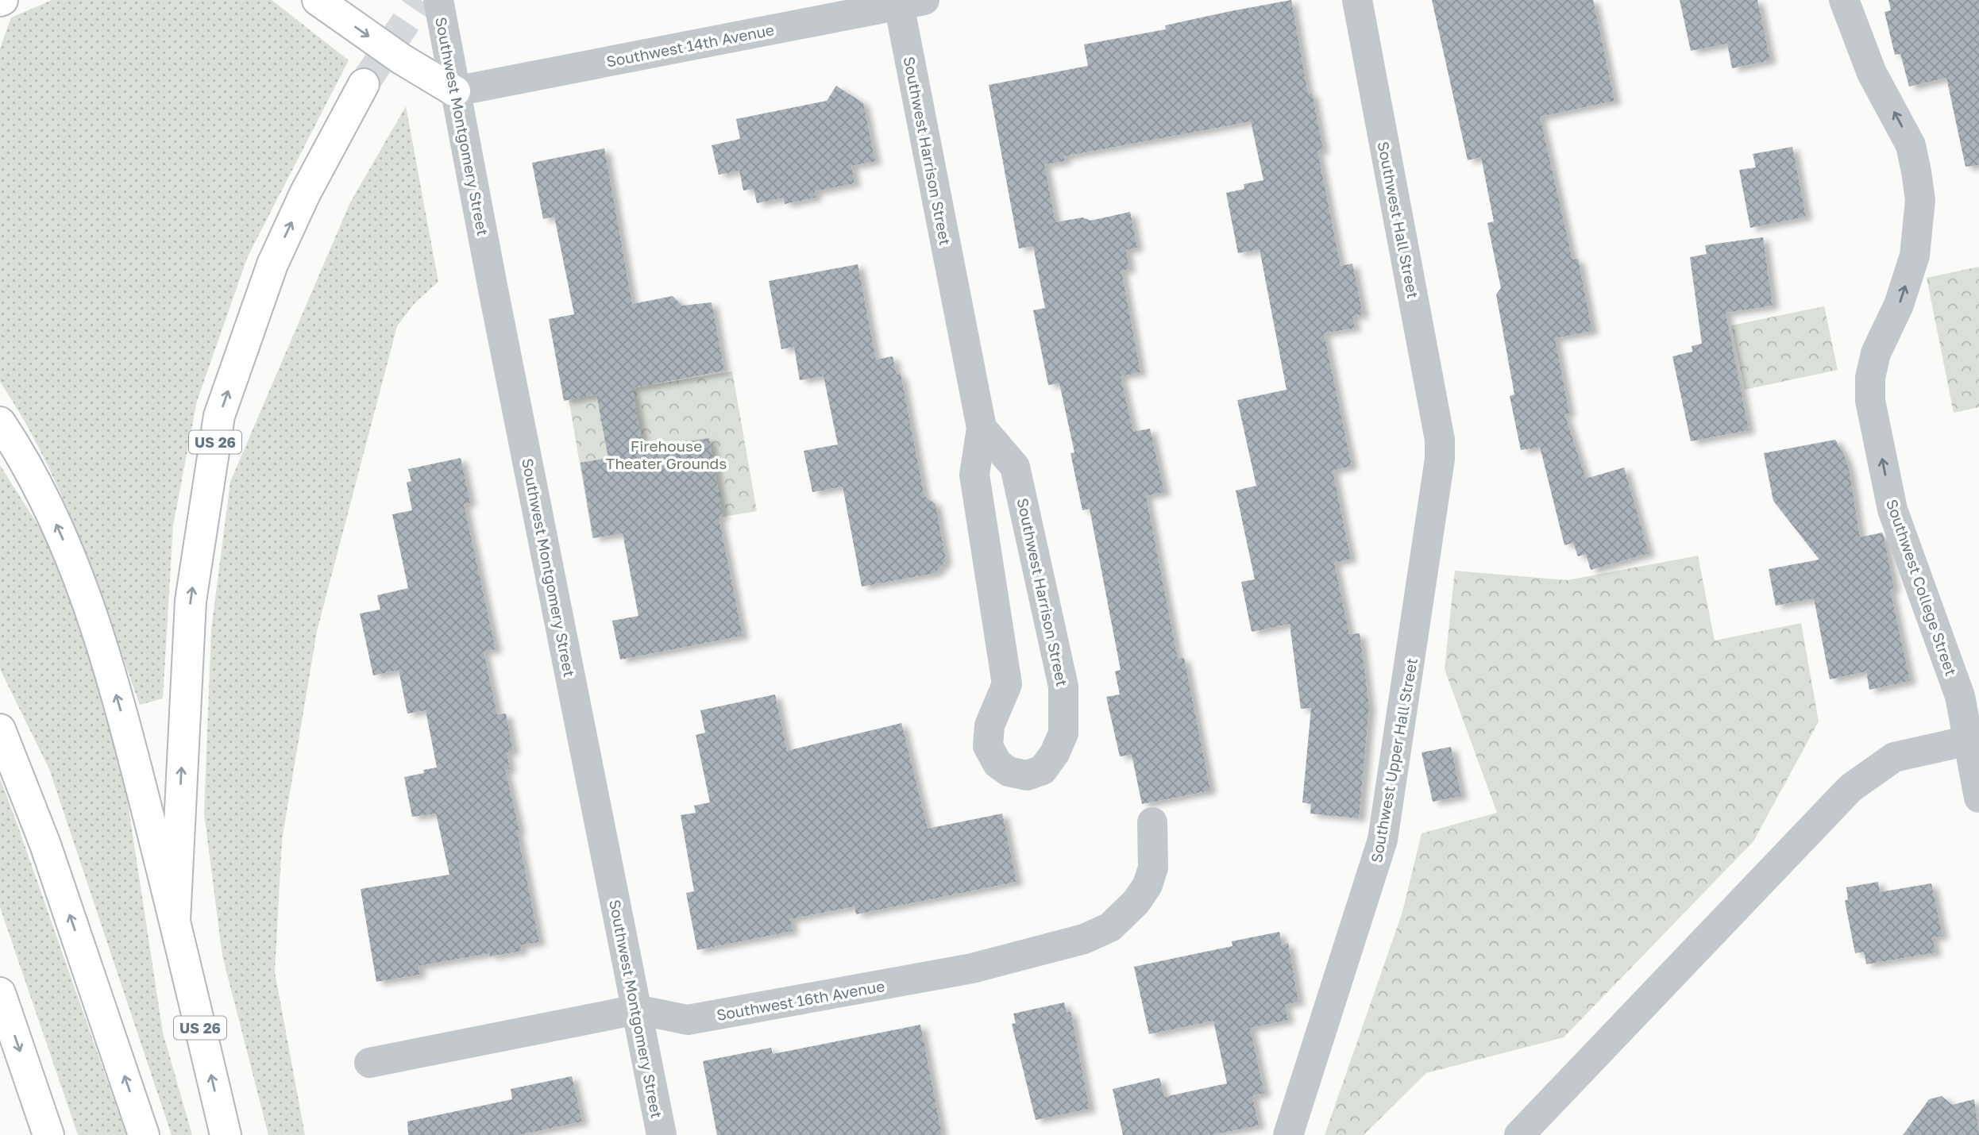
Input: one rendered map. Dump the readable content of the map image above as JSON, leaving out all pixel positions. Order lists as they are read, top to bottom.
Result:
{
  "streets": {
    "main road": ["US 26"],
    "street": [
      "Southwest 14th Avenue",
      "Southwest Montgomery Street",
      "Southwest Harrison Street",
      "Southwest Hall Street",
      "Southwest College Street",
      "Southwest Upper Hall Street",
      "Southwest 16th Avenue"
    ]
  },
  "crossings": [
    ["Southwest 14th Avenue", "Southwest Montgomery Street"],
    ["Southwest 14th Avenue", "Southwest Harrison Street"],
    ["Southwest Montgomery Street", "Southwest 16th Avenue"],
    ["Southwest Hall Street", "Southwest Upper Hall Street"]
  ],
  "one_way": ["Southwest College Street"],
  "parks": ["Firehouse Theater Grounds"]
}
